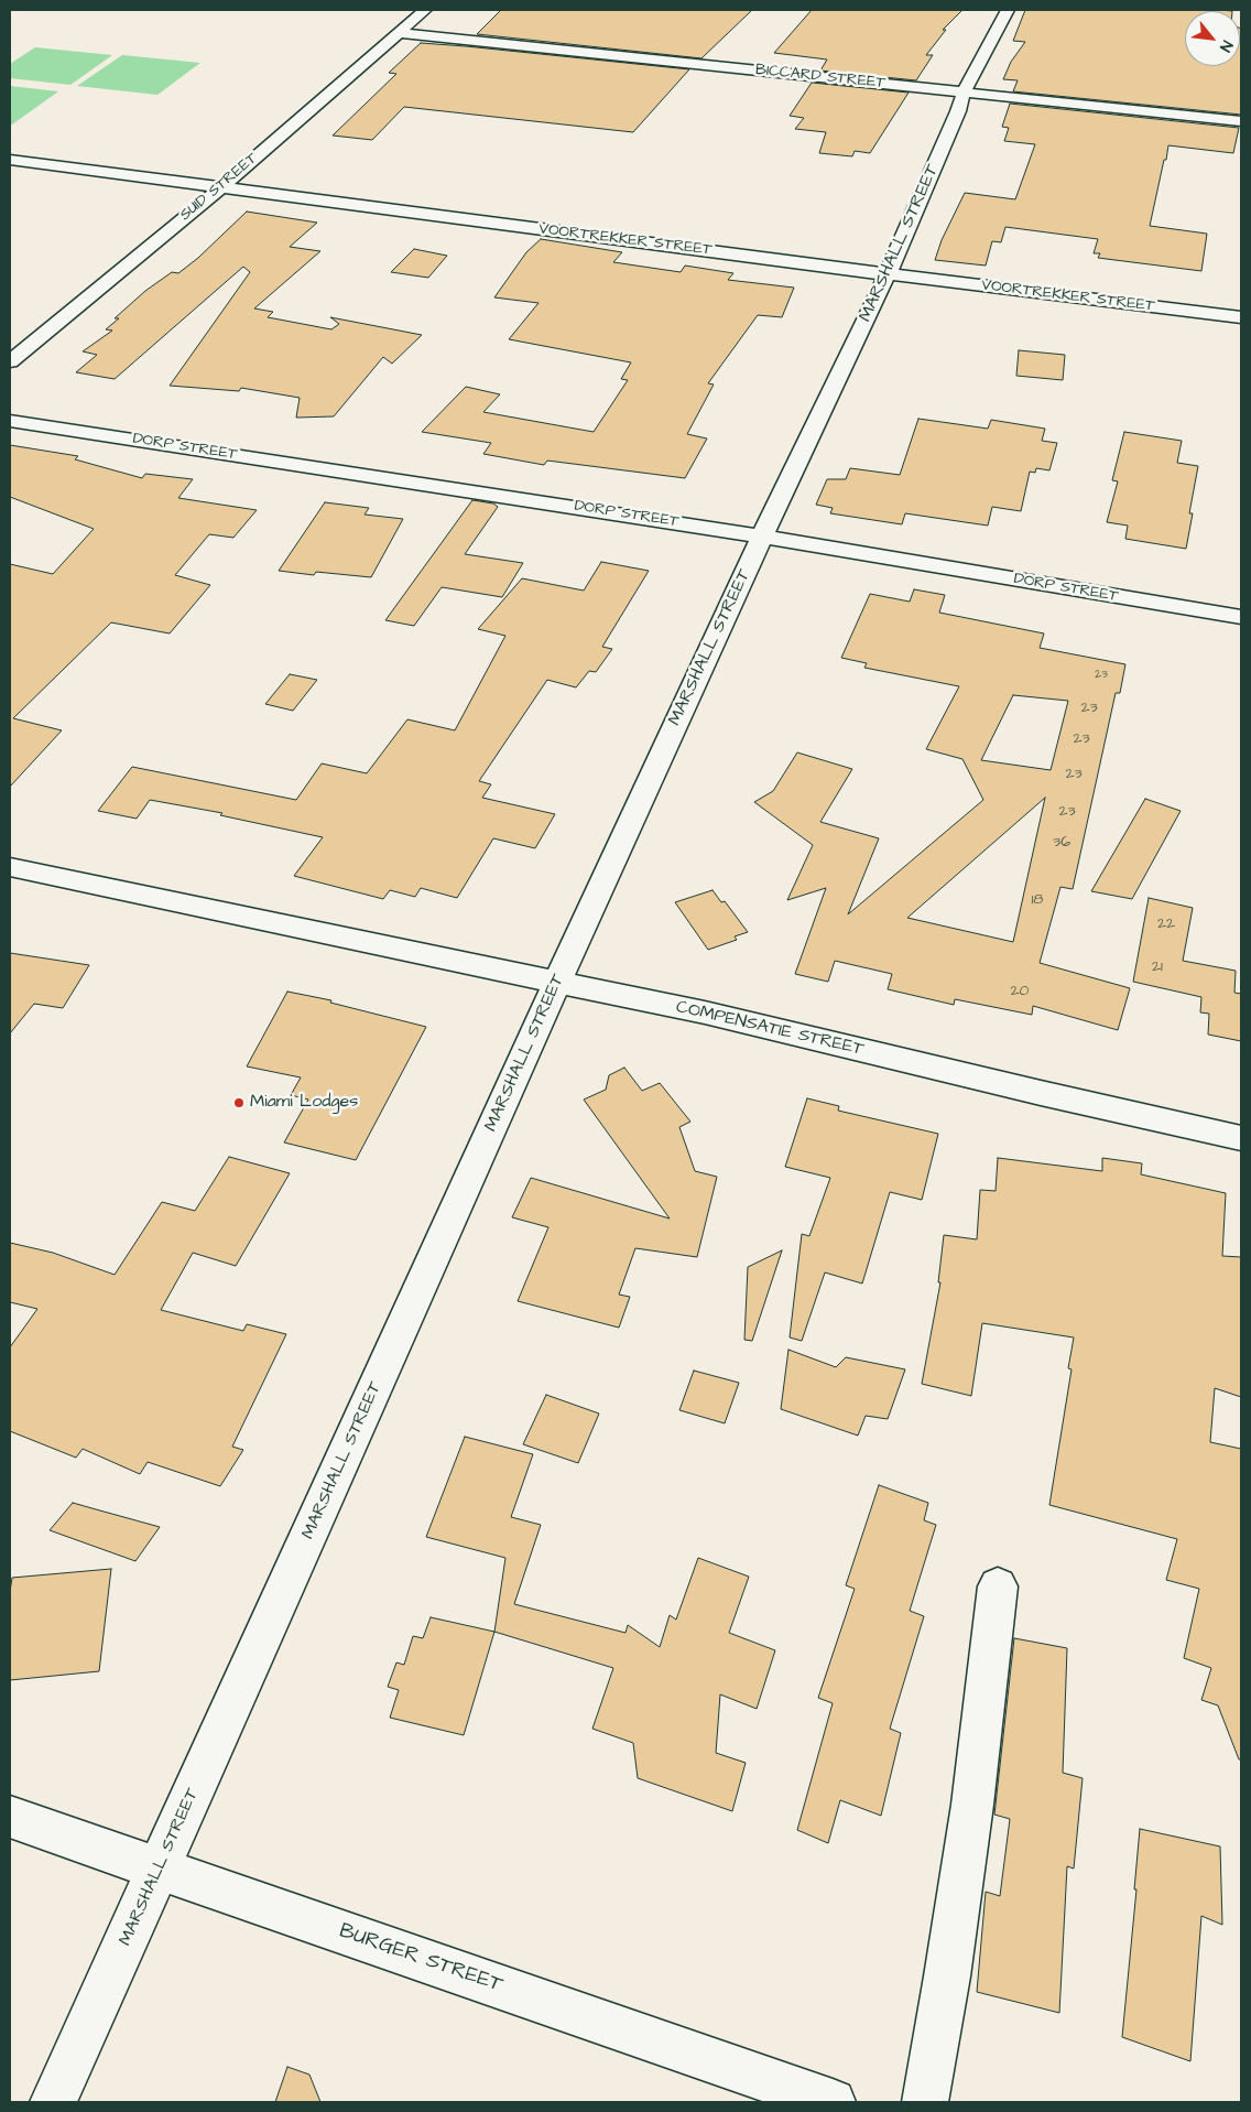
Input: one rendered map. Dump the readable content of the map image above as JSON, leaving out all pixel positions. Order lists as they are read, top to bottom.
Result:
{
  "streets": {
    "street": [
      "BICCARD STREET",
      "SUID STREET",
      "VOORTREKKER STREET",
      "MARSHALL STREET",
      "DORP STREET",
      "COMPENSATIE STREET",
      "BURGER STREET"
    ]
  },
  "crossings": [
    ["BICCARD STREET", "SUID STREET"],
    ["BICCARD STREET", "MARSHALL STREET"],
    ["SUID STREET", "VOORTREKKER STREET"],
    ["VOORTREKKER STREET", "MARSHALL STREET"],
    ["MARSHALL STREET", "DORP STREET"],
    ["MARSHALL STREET", "COMPENSATIE STREET"],
    ["MARSHALL STREET", "BURGER STREET"]
  ],
  "places": ["Miami Lodges"],
  "house_numbers": [
    "23",
    "23",
    "23",
    "23",
    "23",
    "36",
    "18",
    "22",
    "21",
    "20"
  ],
  "north": "bottom right"
}
